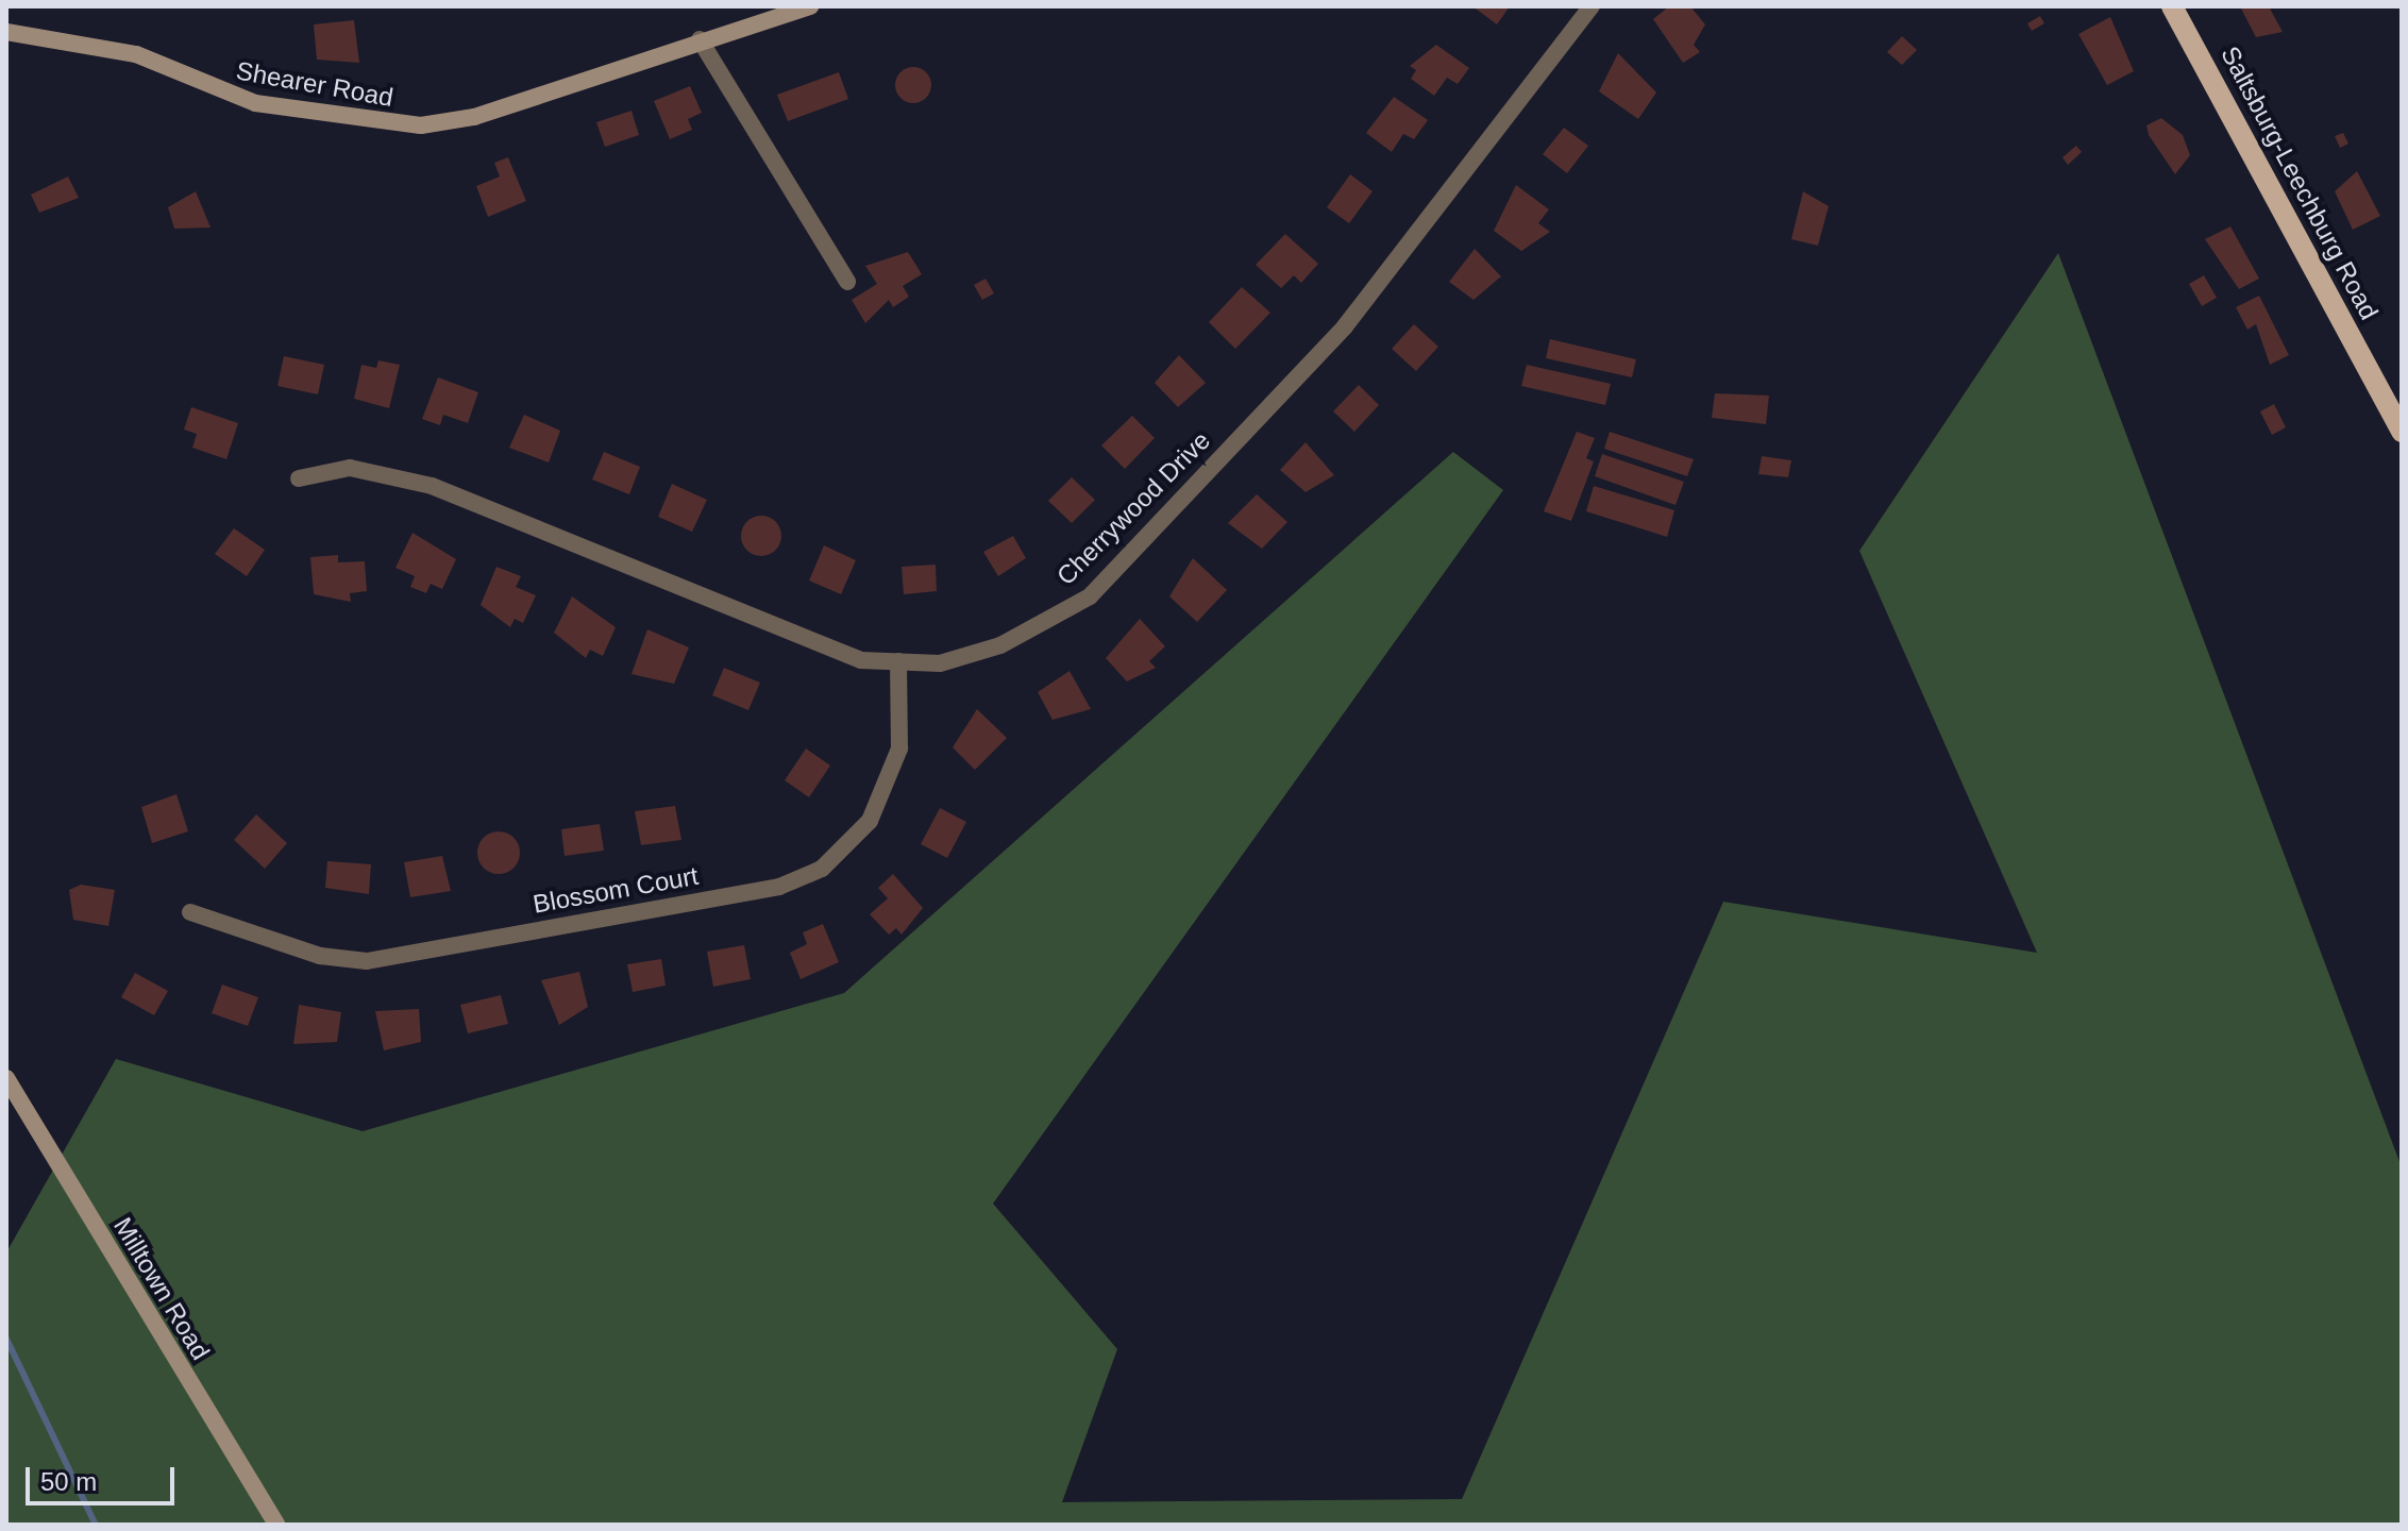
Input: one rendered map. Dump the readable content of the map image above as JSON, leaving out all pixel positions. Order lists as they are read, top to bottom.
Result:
{
  "streets": {
    "main road": ["Saltsburg-Leechburg Road"],
    "street": [
      "Shearer Road",
      "Cherrywood Drive",
      "Blossom Court",
      "Milltown Road"
    ]
  },
  "crossings": [
    ["Cherrywood Drive", "Blossom Court"]
  ],
  "scale_bar": "50 m"
}
